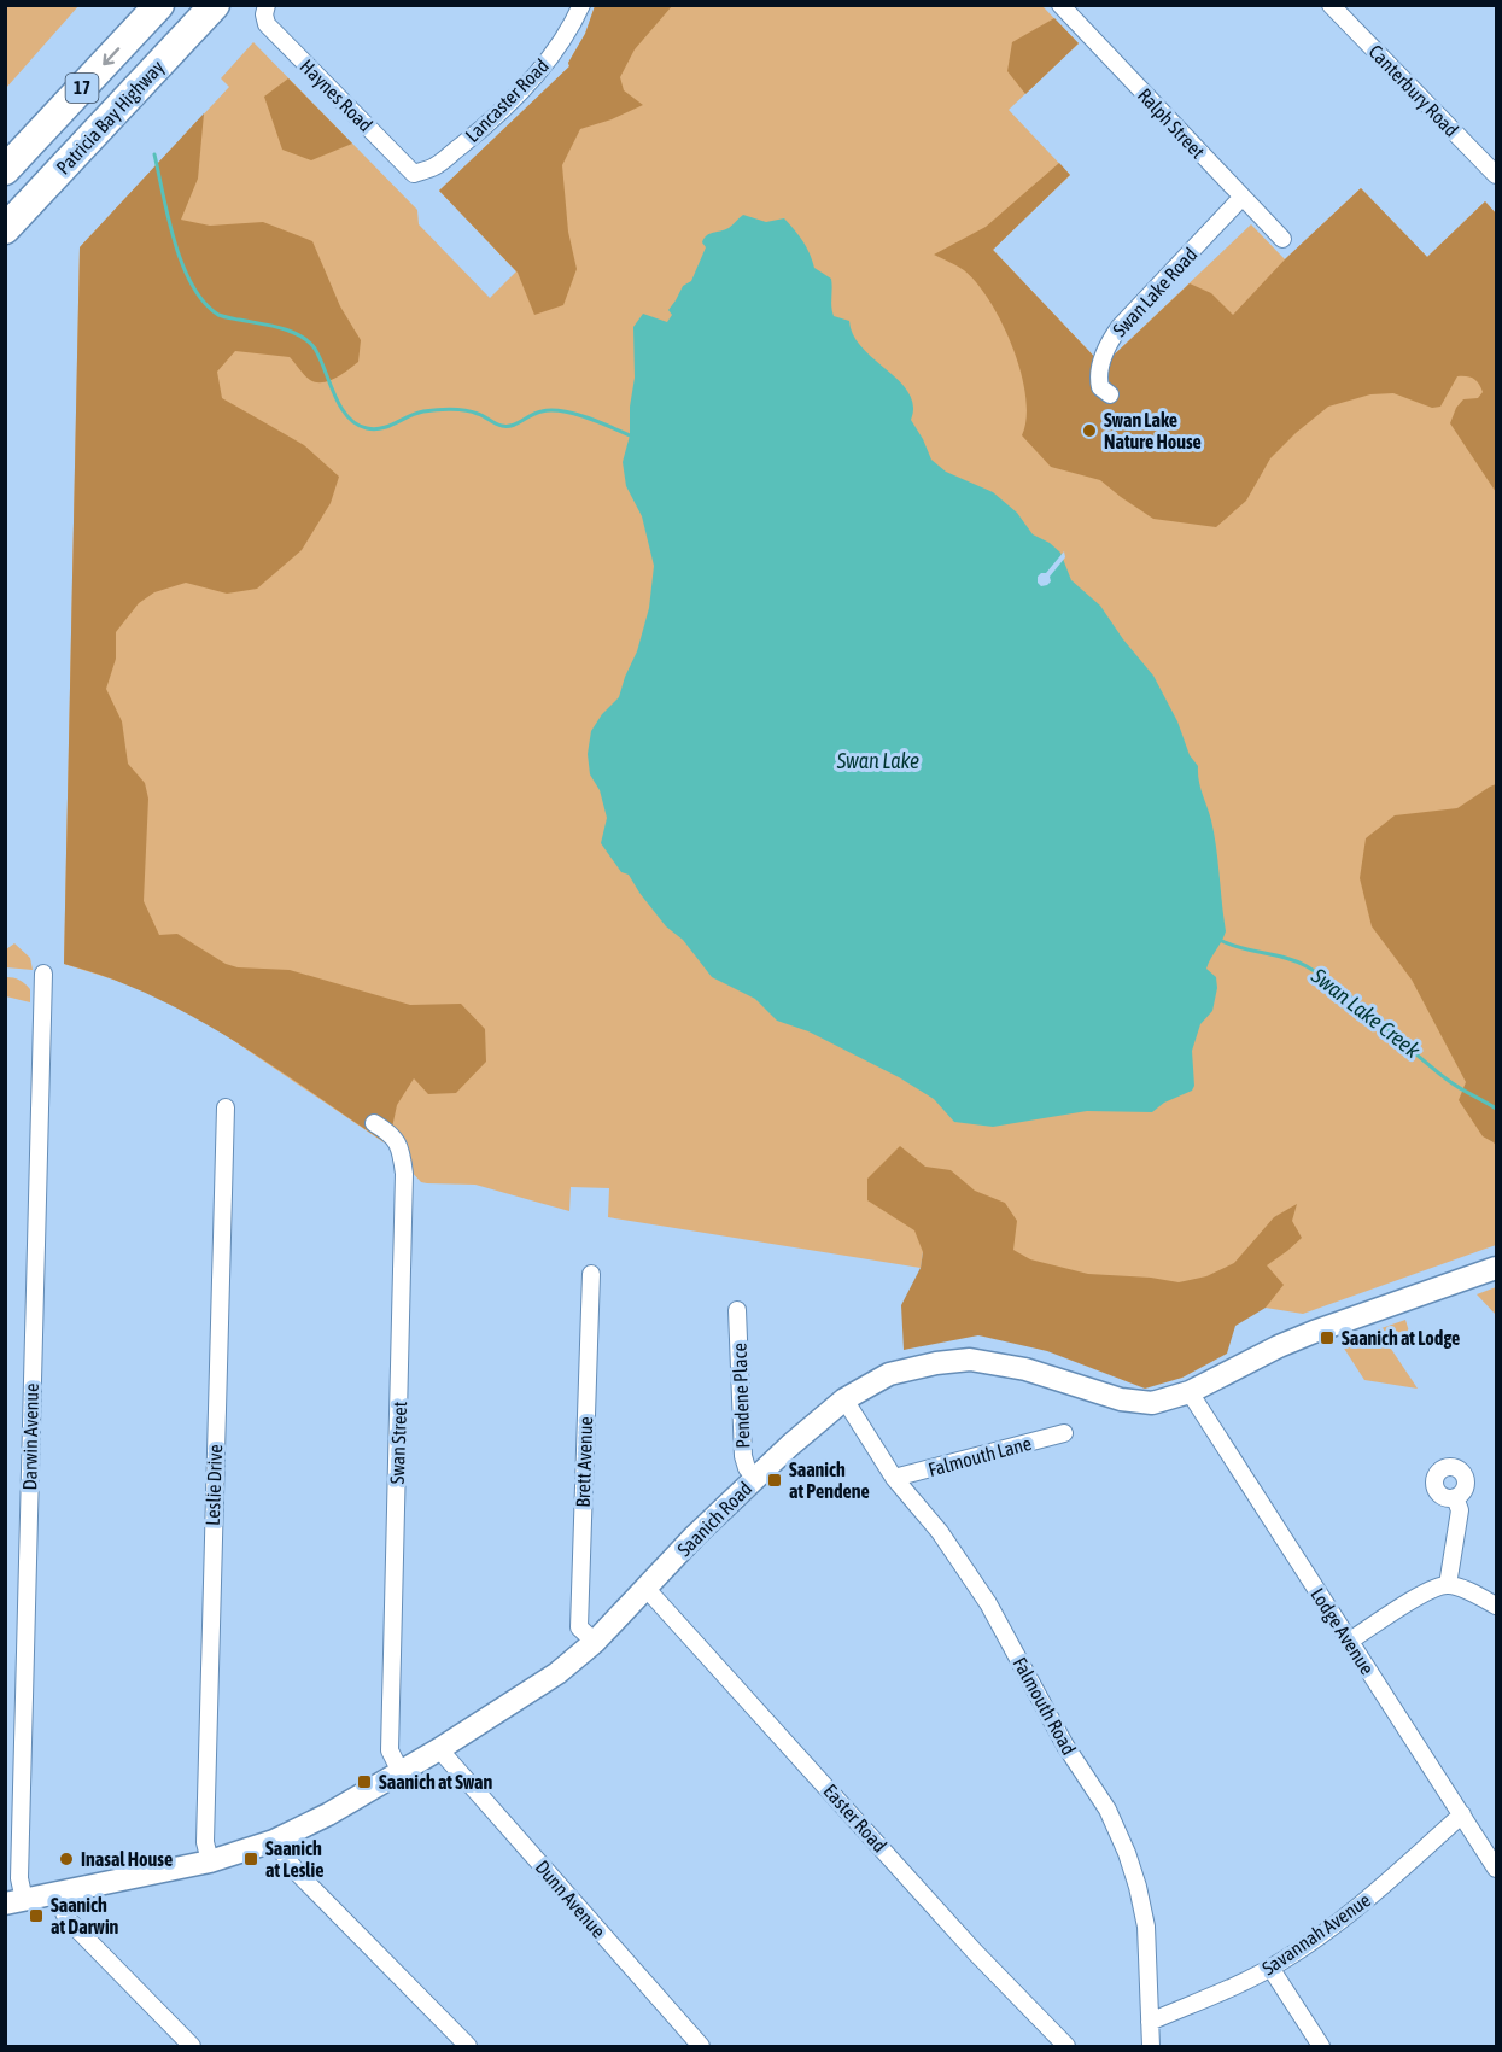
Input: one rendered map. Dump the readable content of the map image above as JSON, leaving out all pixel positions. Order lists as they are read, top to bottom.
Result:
{
  "streets": {
    "highway": ["17", "Patricia Bay Highway"],
    "main road": ["Saanich Road"],
    "street": [
      "Canterbury Road",
      "Haynes Road",
      "Lancaster Road",
      "Ralph Street",
      "Swan Lake Road",
      "Pendene Place",
      "Darwin Avenue",
      "Swan Street",
      "Falmouth Lane",
      "Brett Avenue",
      "Leslie Drive",
      "Lodge Avenue",
      "Falmouth Road",
      "Easter Road",
      "Dunn Avenue",
      "Savannah Avenue"
    ]
  },
  "crossings": [
    ["Haynes Road", "Lancaster Road"],
    ["Ralph Street", "Swan Lake Road"],
    ["Pendene Place", "Saanich Road"],
    ["Darwin Avenue", "Saanich Road"],
    ["Swan Street", "Saanich Road"],
    ["Falmouth Lane", "Falmouth Road"],
    ["Brett Avenue", "Saanich Road"],
    ["Leslie Drive", "Saanich Road"],
    ["Saanich Road", "Lodge Avenue"],
    ["Saanich Road", "Falmouth Road"],
    ["Saanich Road", "Easter Road"],
    ["Saanich Road", "Dunn Avenue"],
    ["Lodge Avenue", "Savannah Avenue"],
    ["Falmouth Road", "Savannah Avenue"]
  ],
  "water": ["Swan Lake", "Swan Lake Creek"],
  "places": {
    "other": ["Swan Lake Nature House", "Inasal House"],
    "transit": [
      "Saanich at Lodge",
      "Saanich at Pendene",
      "Saanich at Swan",
      "Saanich at Leslie",
      "Saanich at Darwin"
    ]
  }
}
